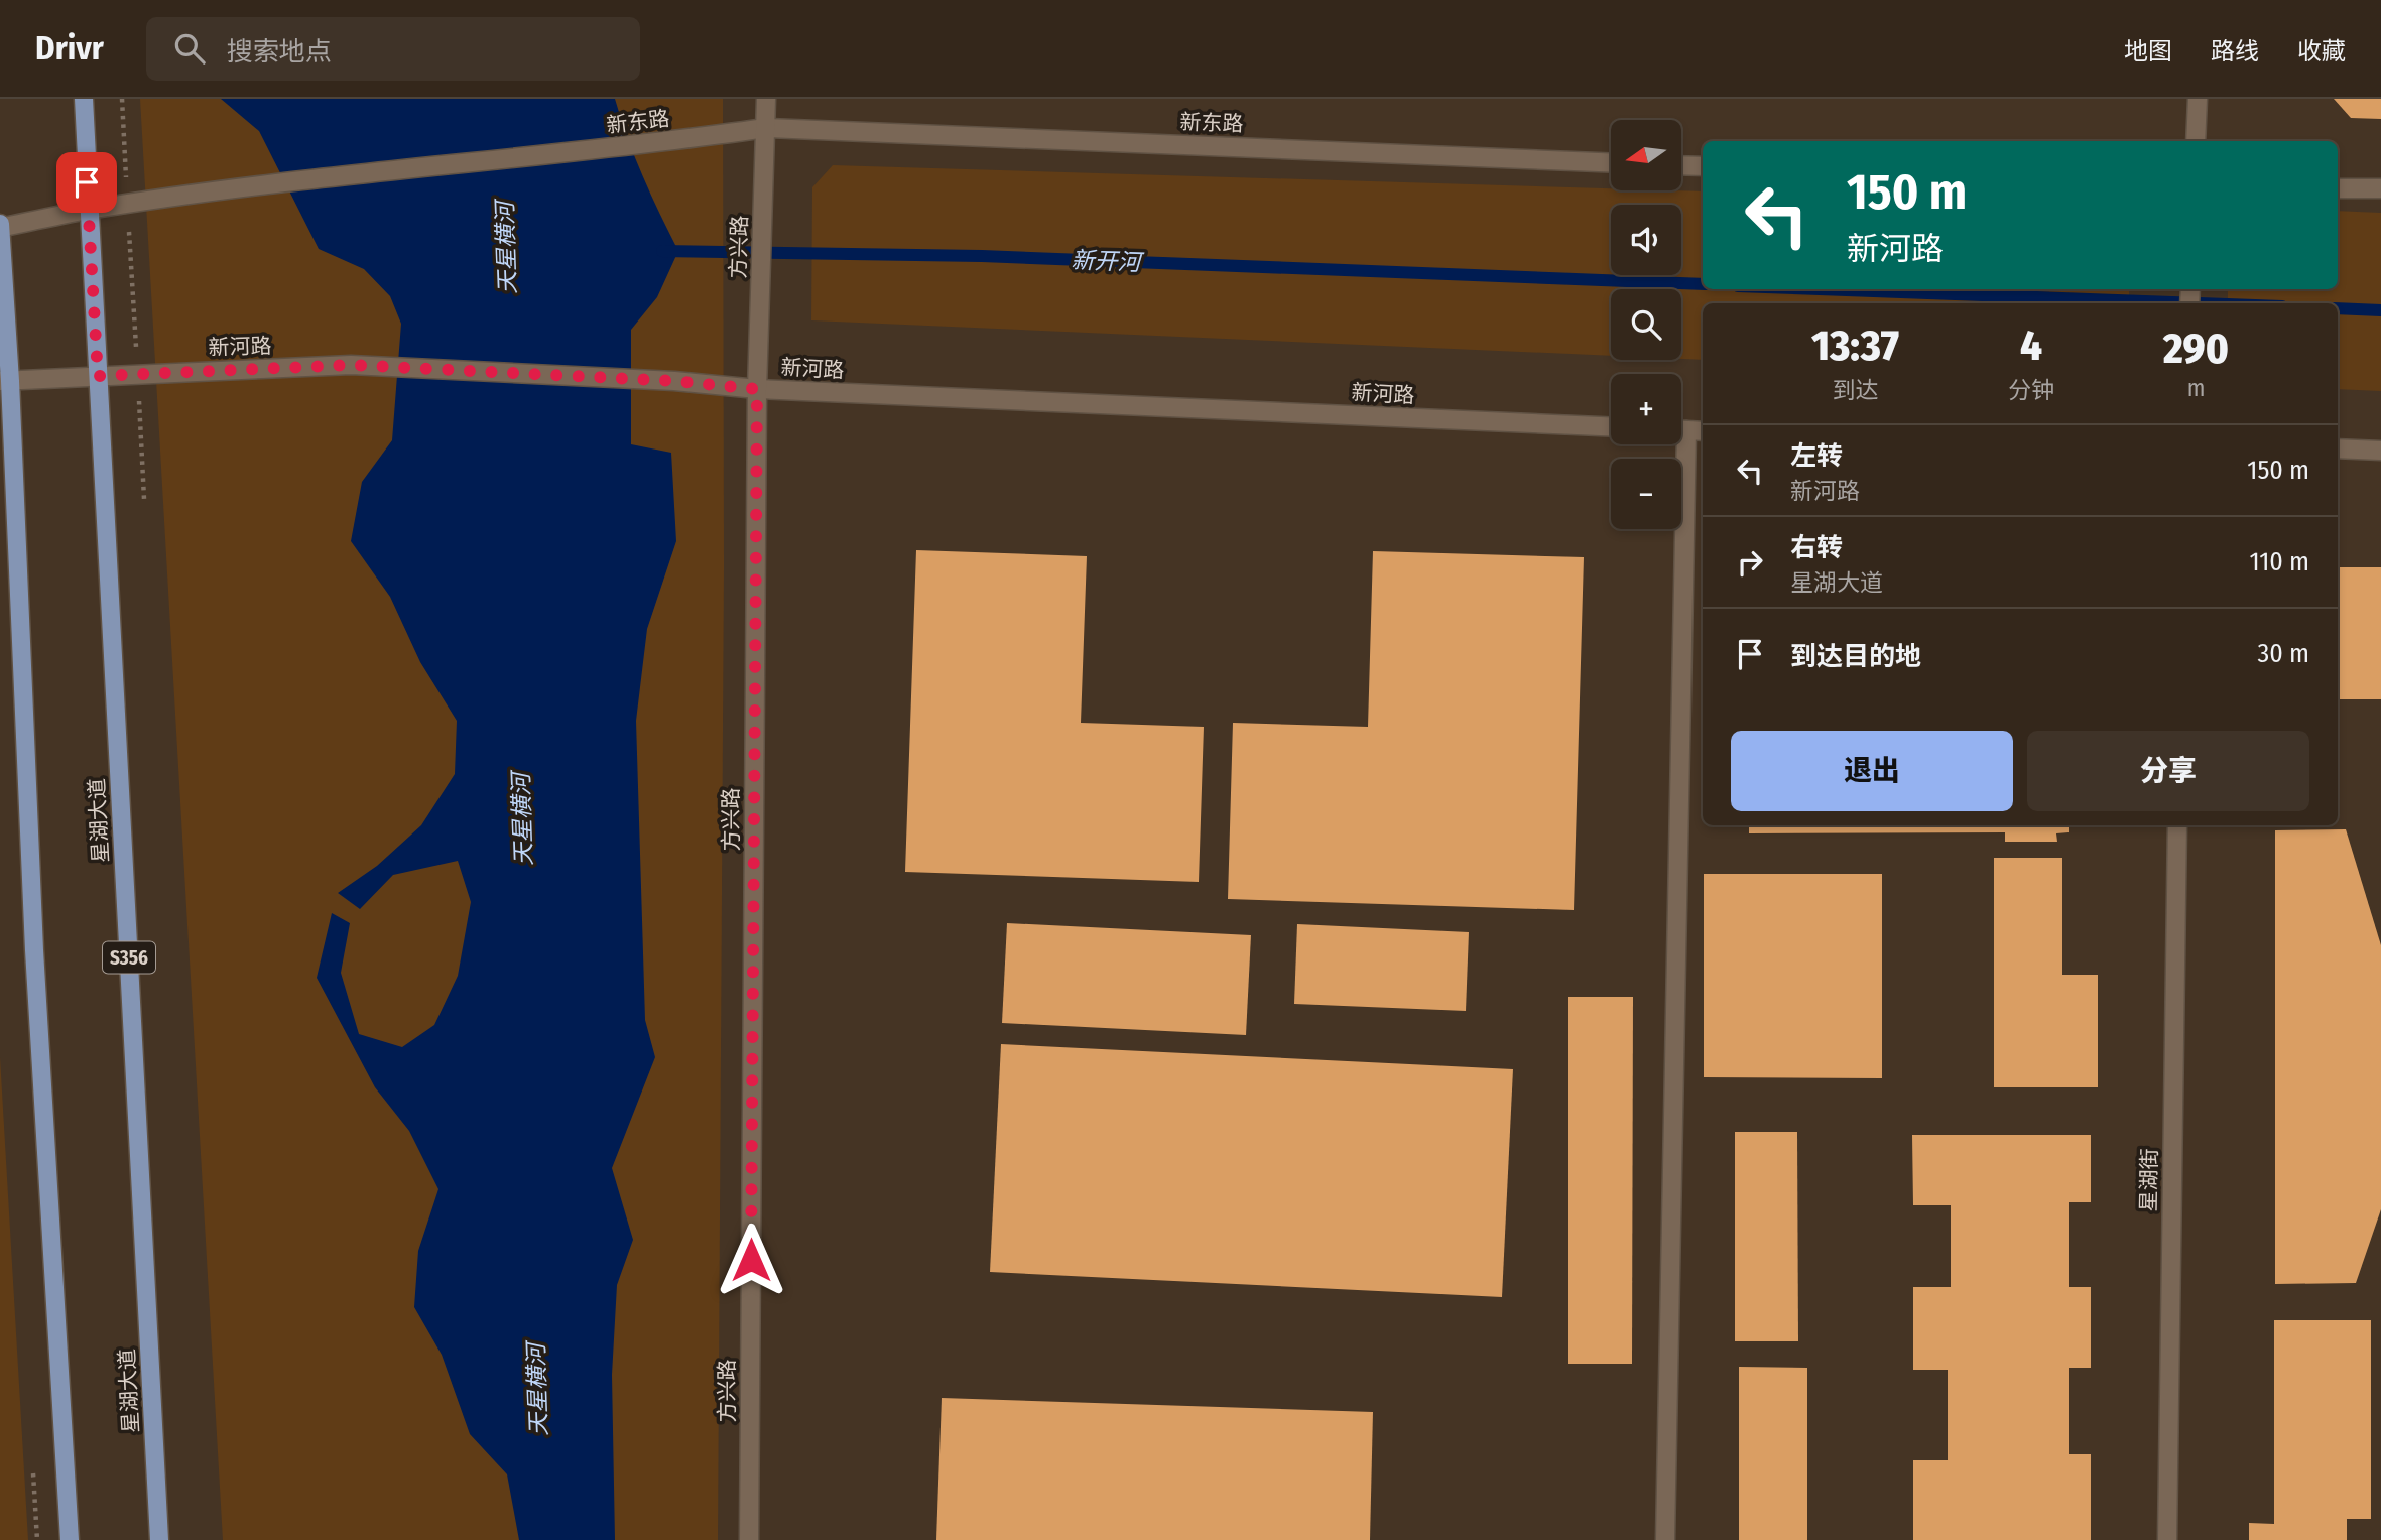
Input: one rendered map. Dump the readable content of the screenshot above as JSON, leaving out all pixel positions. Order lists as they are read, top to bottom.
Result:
{
  "streets": {
    "main road": ["星湖大道", "S356"],
    "street": [
      "新东路",
      "方兴路",
      "新河路",
      "星湖街"
    ]
  },
  "crossings": [
    ["新东路", "方兴路"],
    ["新东路", "星湖大道"],
    ["方兴路", "新河路"],
    ["新河路", "星湖大道"]
  ],
  "water": ["天星横河", "新开河"],
  "north": "left",
  "page": {
    "header": "Drivr",
    "search": "搜索地点",
    "nav": ["地图", "路线", "收藏"],
    "map_buttons": ["+", "−"],
    "turn": ["150 m", "新河路"],
    "eta": [
      "13:37",
      "到达",
      "4",
      "分钟",
      "290",
      "m"
    ],
    "list": [
      {
        "name": "左转",
        "note": "新河路",
        "value": "150 m"
      },
      {
        "name": "右转",
        "note": "星湖大道",
        "value": "110 m"
      },
      {
        "name": "到达目的地",
        "value": "30 m"
      }
    ],
    "buttons": ["退出", "分享"]
  }
}
